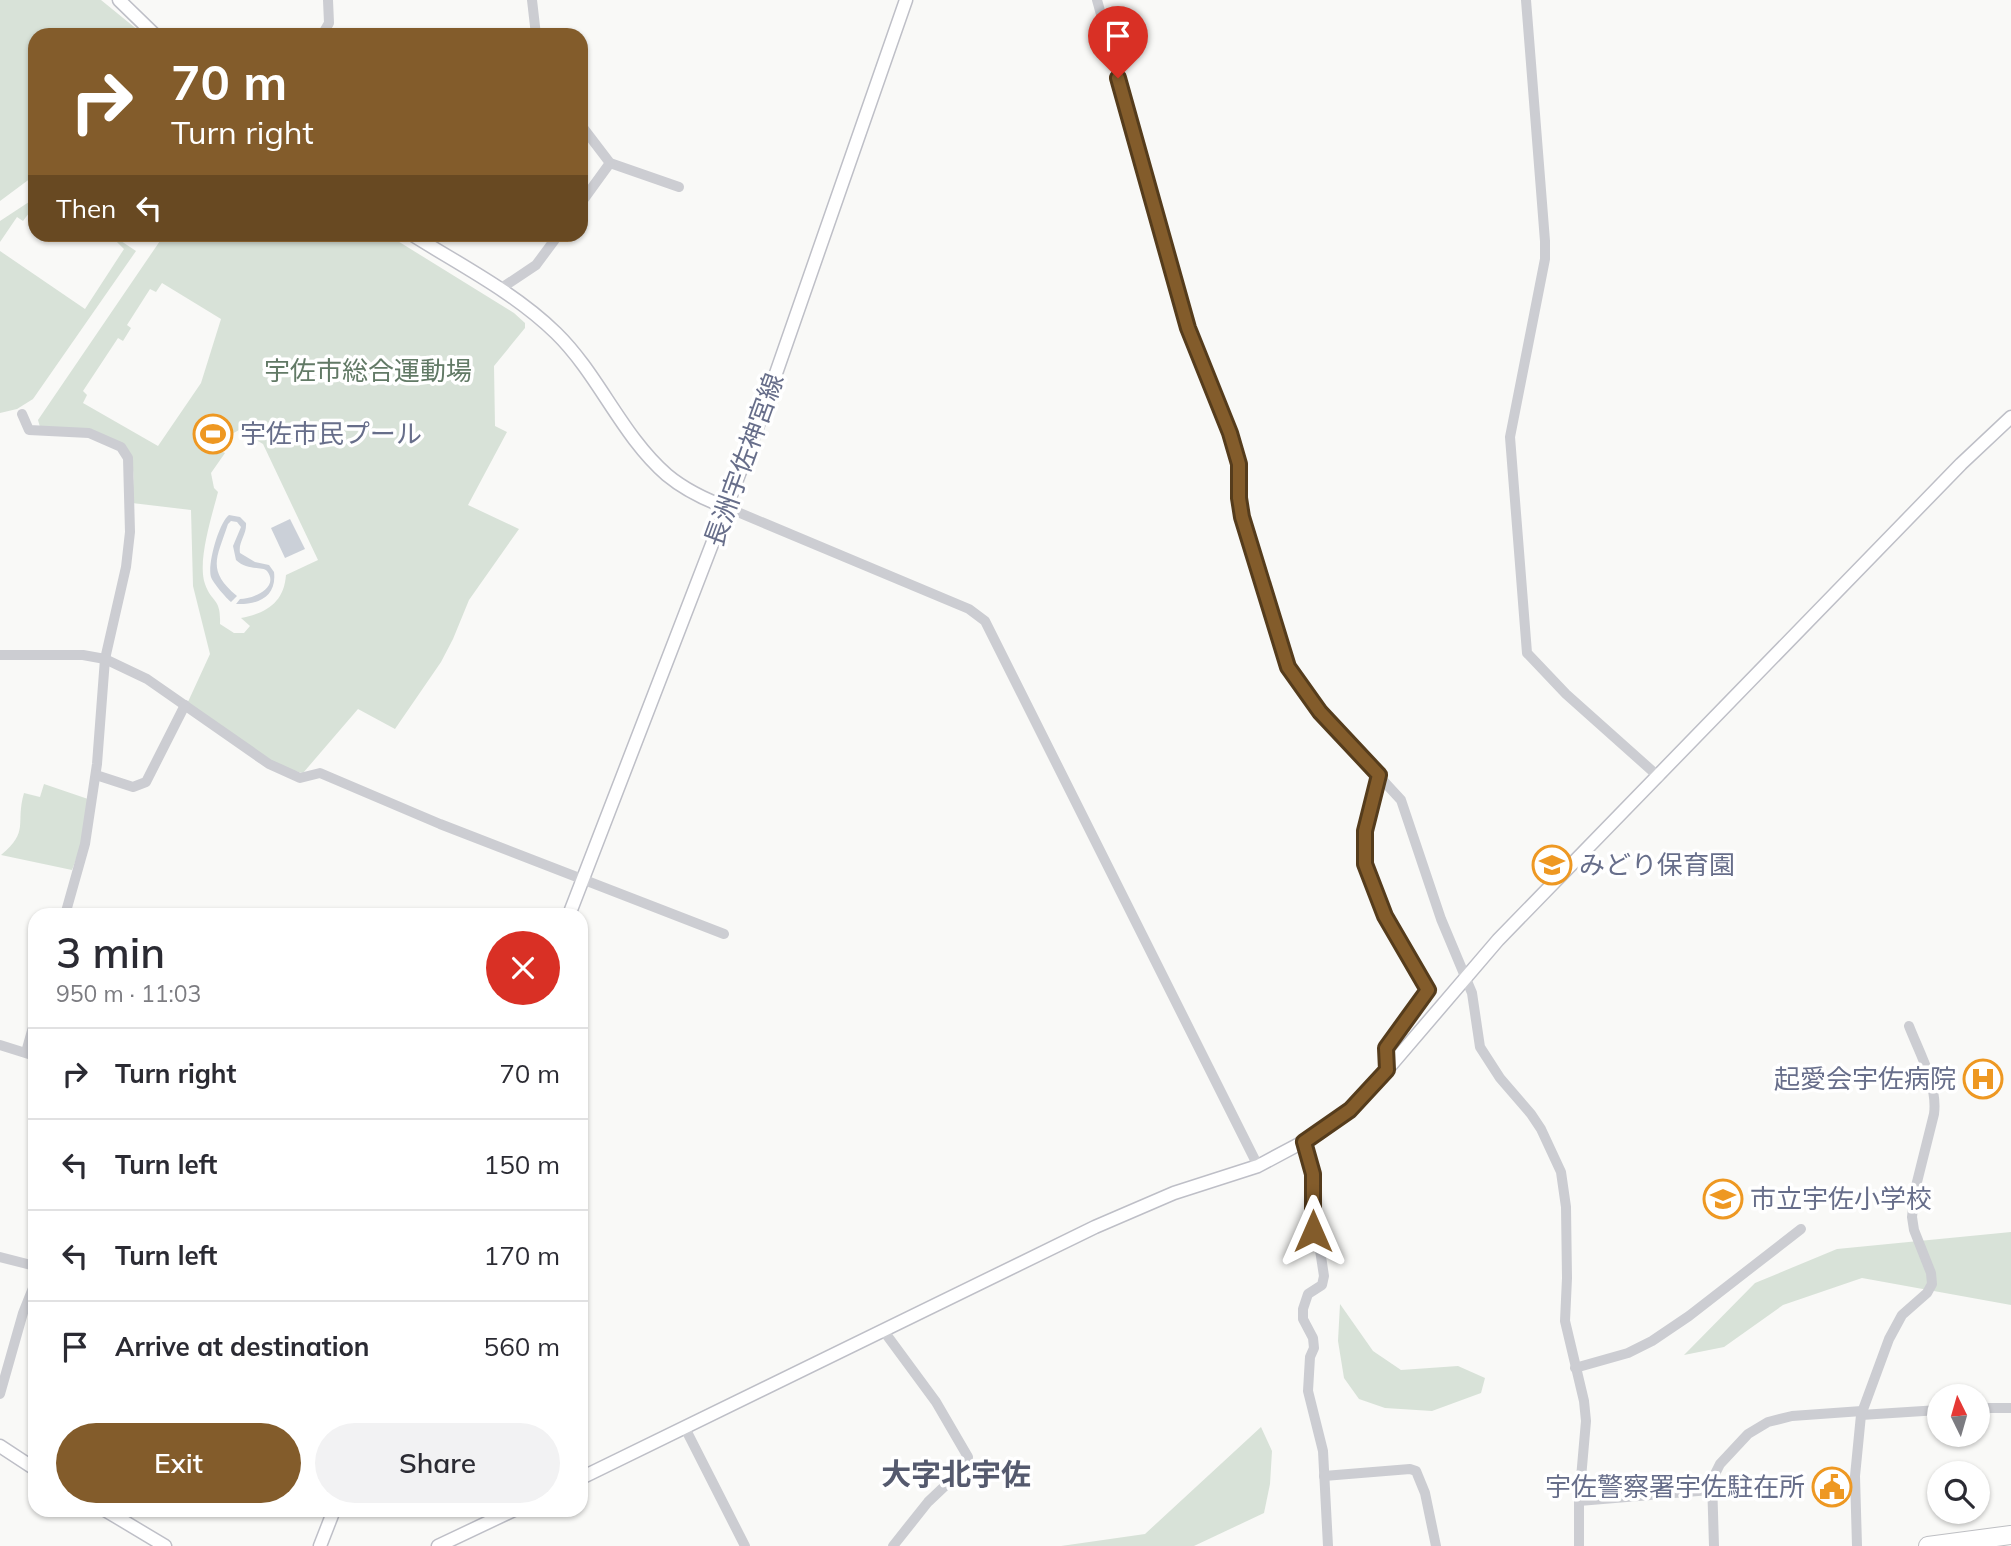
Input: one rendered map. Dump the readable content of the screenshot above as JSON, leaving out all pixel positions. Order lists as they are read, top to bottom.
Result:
{
  "streets": {
    "street": ["長洲宇佐神宮線"]
  },
  "districts": ["大字北宇佐"],
  "parks": ["宇佐市総合運動場"],
  "places": {
    "sports": ["宇佐市民プール"],
    "school or university": ["みどり保育園", "市立宇佐小学校"],
    "hospital": ["起愛会宇佐病院"],
    "public building": ["宇佐警察署宇佐駐在所"]
  },
  "north": "top",
  "page": {
    "turn": ["70 m", "Turn right"],
    "then": "Then",
    "heading": ["3 min", "950 m · 11:03"],
    "list": [
      {
        "name": "Turn right",
        "value": "70 m"
      },
      {
        "name": "Turn left",
        "value": "150 m"
      },
      {
        "name": "Turn left",
        "value": "170 m"
      },
      {
        "name": "Arrive at destination",
        "value": "560 m"
      }
    ],
    "buttons": ["Exit", "Share"]
  }
}
